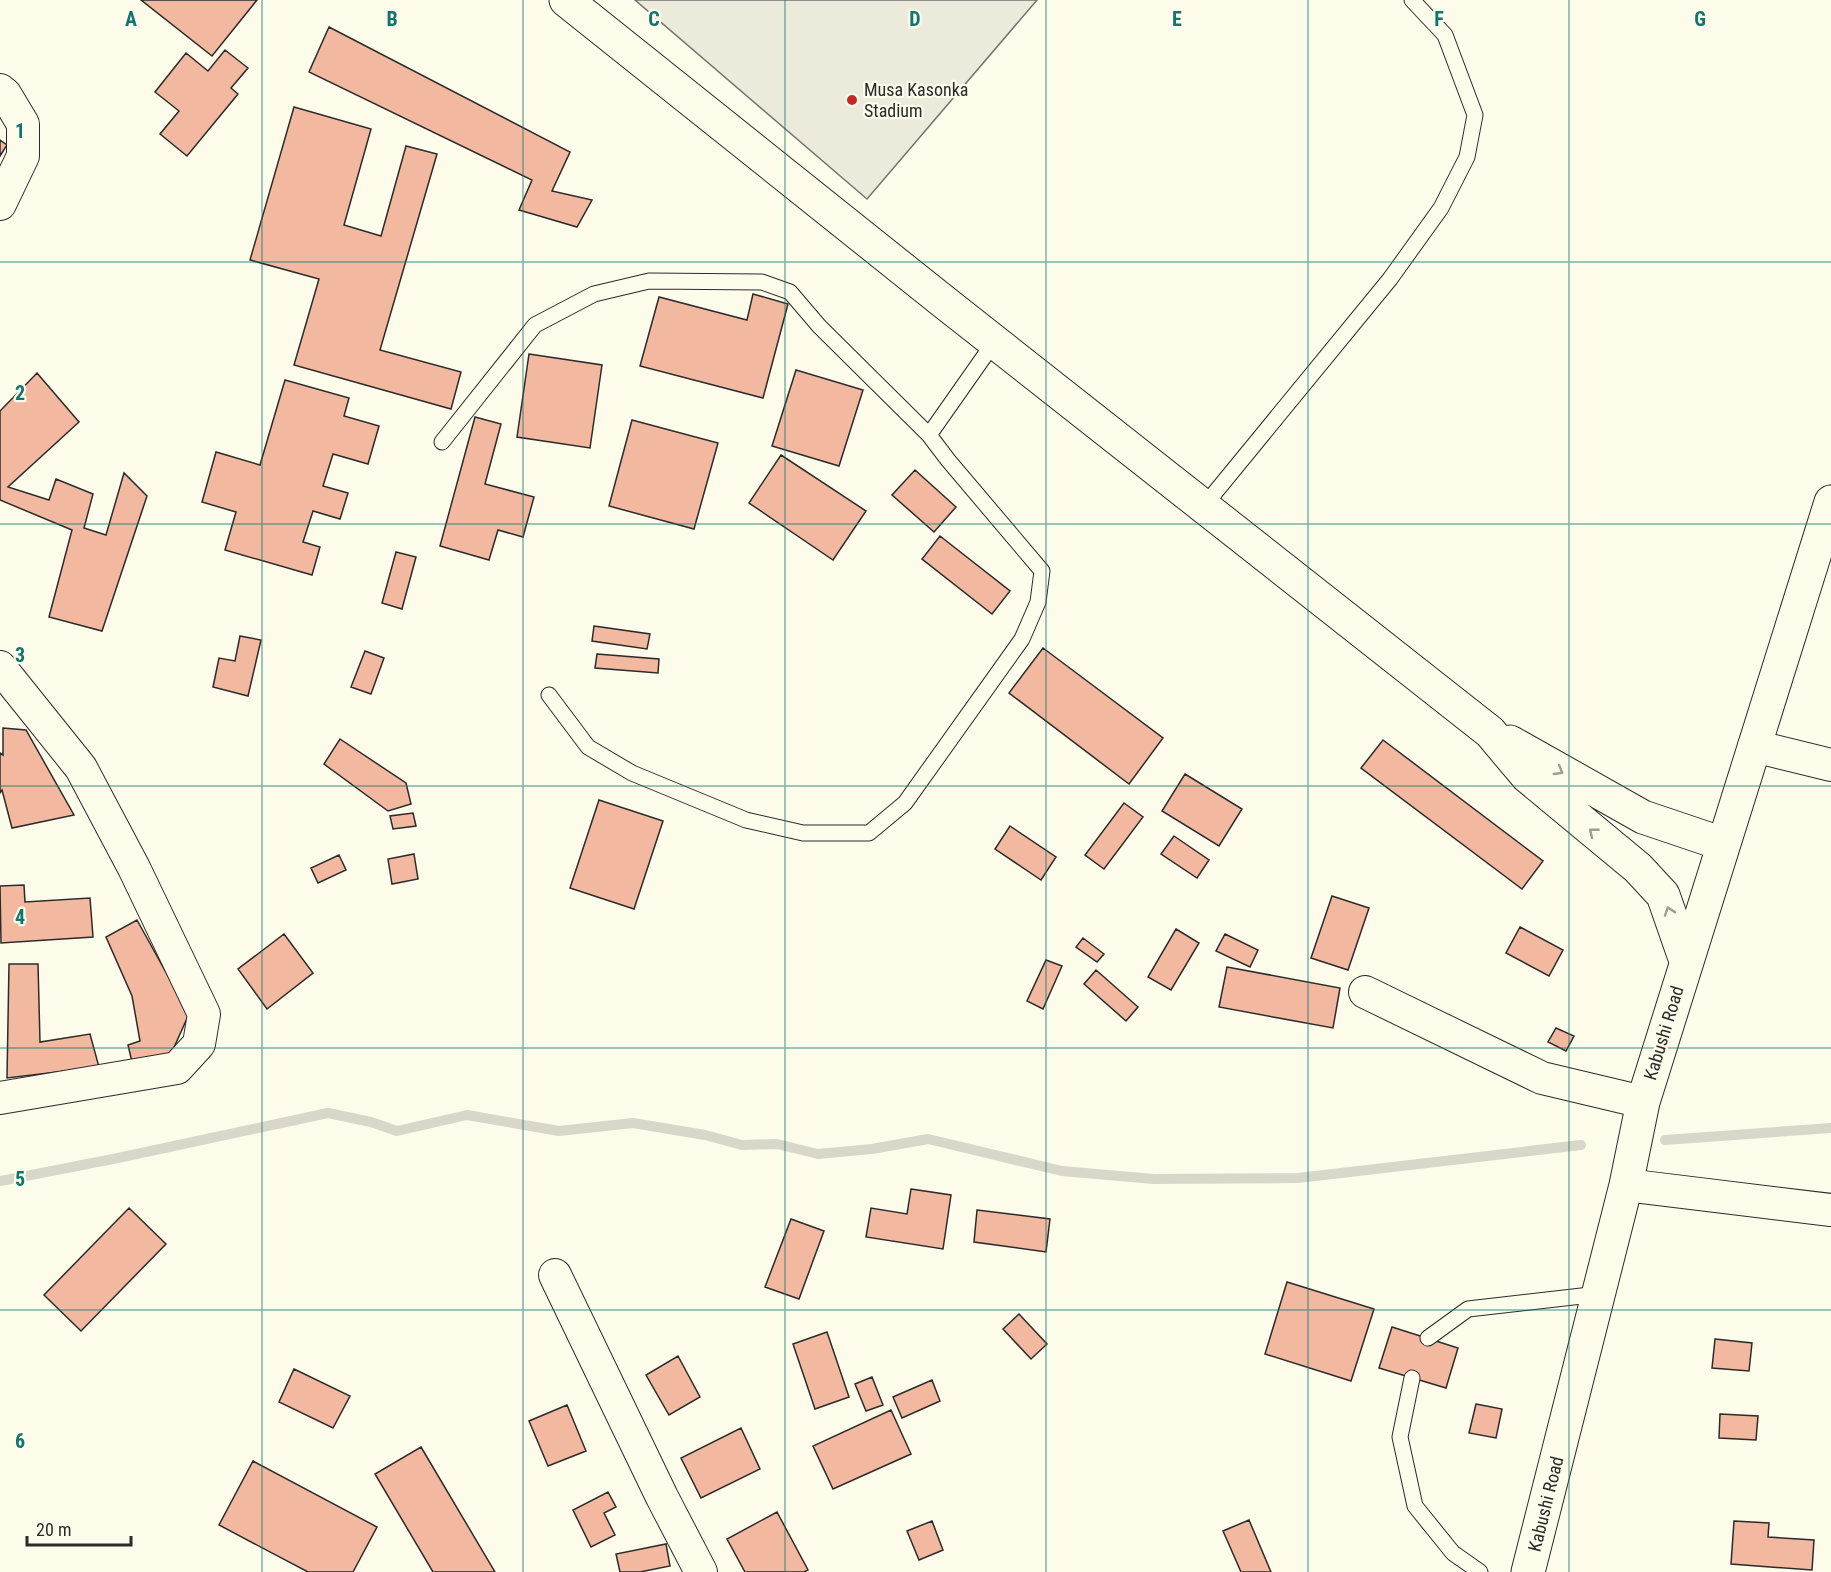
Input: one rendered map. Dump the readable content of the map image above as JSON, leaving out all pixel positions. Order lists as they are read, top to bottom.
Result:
{
  "streets": {
    "street": ["Kabushi Road"]
  },
  "places": ["Musa Kasonka Stadium"],
  "scale_bar": "20 m",
  "grid": {
    "columns": [
      "A",
      "B",
      "C",
      "D",
      "E",
      "F",
      "G"
    ],
    "rows": [
      "1",
      "2",
      "3",
      "4",
      "5",
      "6"
    ]
  }
}
